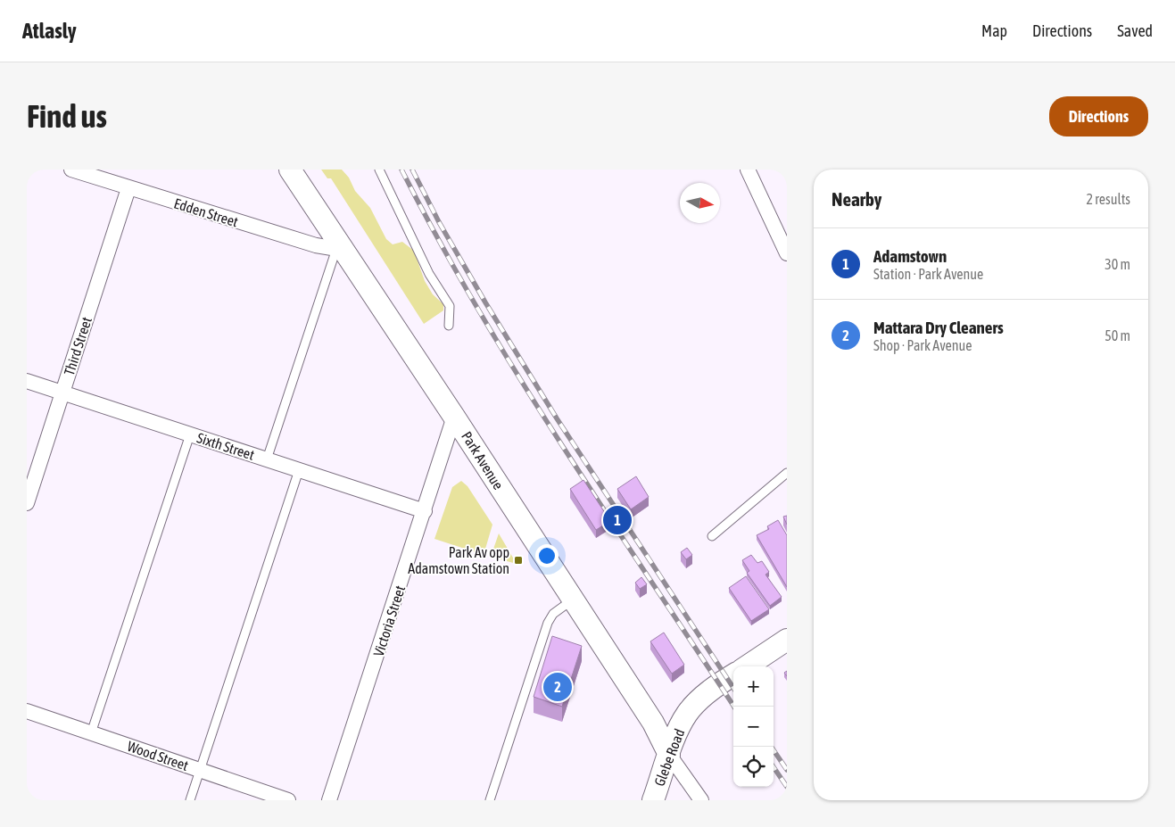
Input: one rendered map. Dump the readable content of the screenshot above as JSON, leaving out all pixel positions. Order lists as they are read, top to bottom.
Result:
{
  "streets": {
    "main road": ["Park Avenue", "Glebe Road"],
    "street": [
      "Edden Street",
      "Third Street",
      "Sixth Street",
      "Victoria Street",
      "Wood Street"
    ]
  },
  "crossings": [
    ["Edden Street", "Third Street"],
    ["Edden Street", "Park Avenue"],
    ["Third Street", "Sixth Street"],
    ["Sixth Street", "Victoria Street"],
    ["Park Avenue", "Victoria Street"],
    ["Park Avenue", "Glebe Road"]
  ],
  "places": {
    "transit": ["Park Av opp Adamstown Station"]
  },
  "north": "right",
  "page": {
    "header": "Atlasly",
    "nav": ["Map", "Directions", "Saved"],
    "buttons": "Directions",
    "title": "Find us",
    "heading": ["Nearby", "2 results"],
    "list": [
      {
        "mark": "1",
        "name": "Adamstown",
        "note": "Station · Park Avenue",
        "value": "30 m"
      },
      {
        "mark": "2",
        "name": "Mattara Dry Cleaners",
        "note": "Shop · Park Avenue",
        "value": "50 m"
      }
    ],
    "pins": ["1", "2"],
    "map_buttons": ["+", "−"]
  }
}
